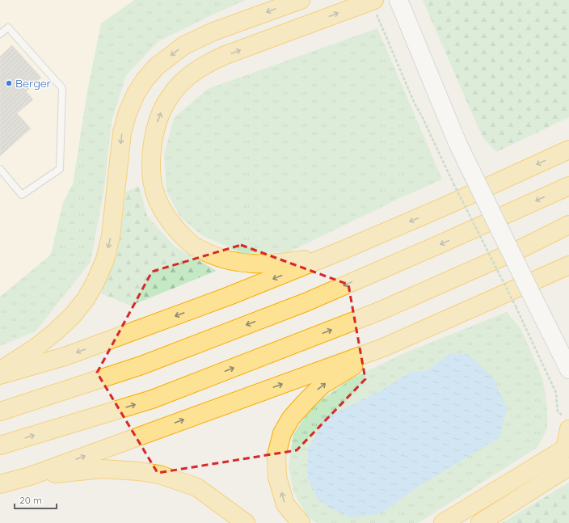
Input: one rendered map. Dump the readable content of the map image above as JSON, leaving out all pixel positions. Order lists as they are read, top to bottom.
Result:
{
  "places": ["Berger"],
  "scale_bar": "20 m"
}
